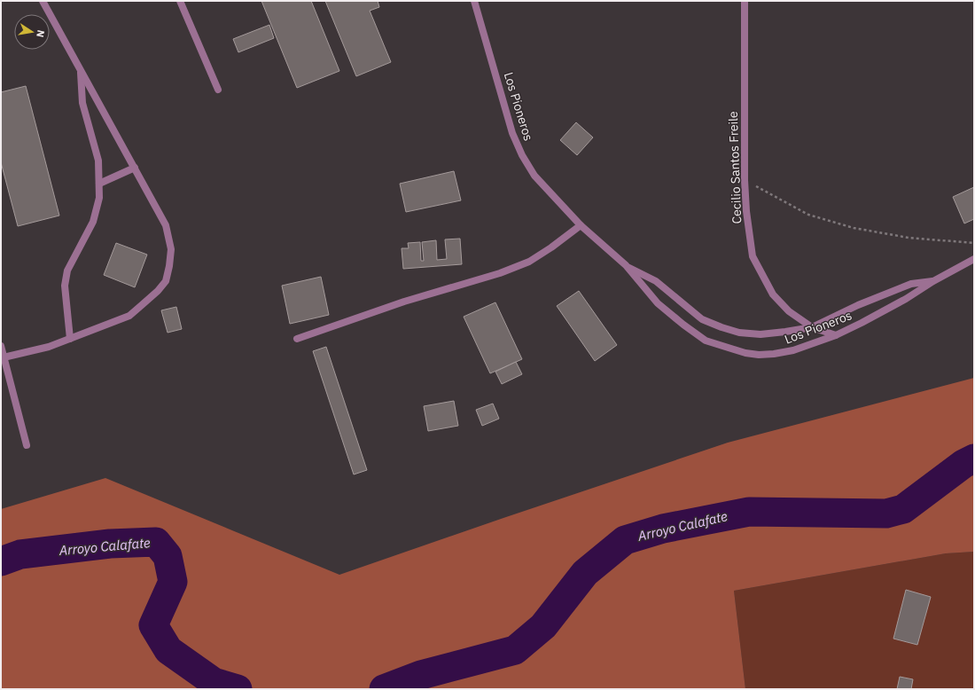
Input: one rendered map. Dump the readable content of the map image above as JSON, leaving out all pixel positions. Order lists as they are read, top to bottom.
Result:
{
  "streets": {
    "street": ["Los Pioneros", "Cecilio Santos Freile"]
  },
  "crossings": [
    ["Los Pioneros", "Cecilio Santos Freile"]
  ],
  "water": ["Arroyo Calafate"],
  "north": "right"
}
